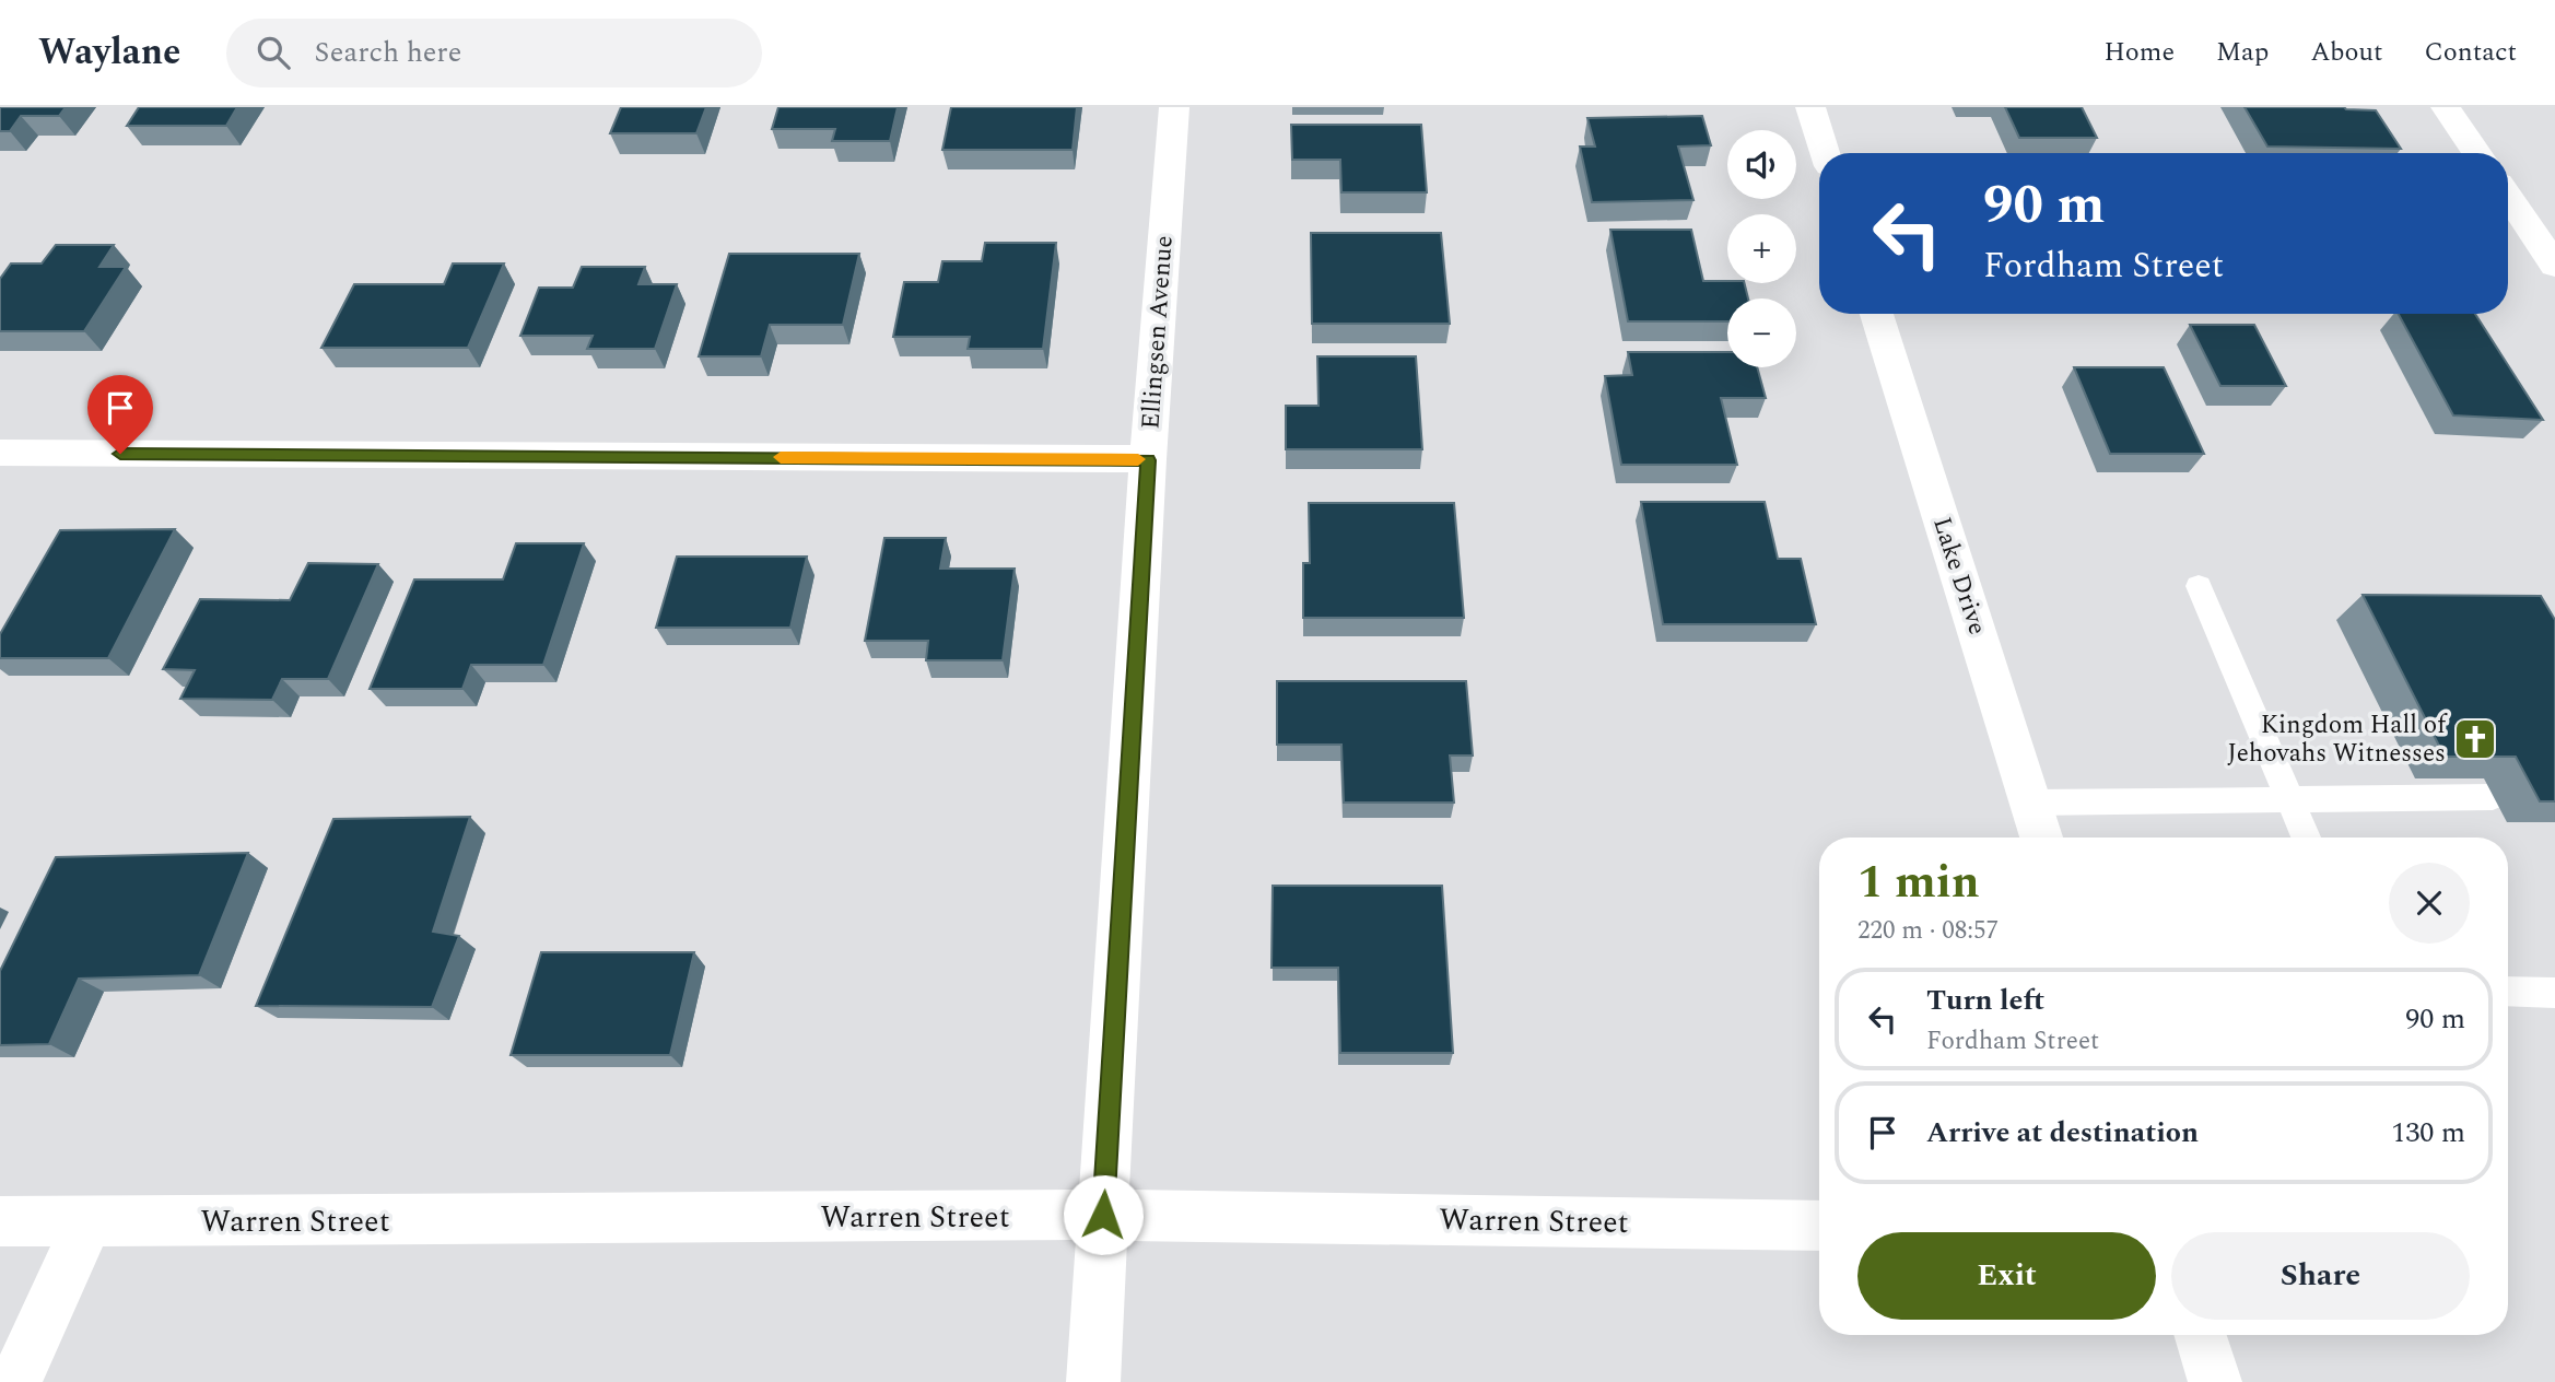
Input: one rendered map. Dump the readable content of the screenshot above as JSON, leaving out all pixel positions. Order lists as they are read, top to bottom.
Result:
{
  "streets": {
    "street": ["Ellingsen Avenue", "Lake Drive", "Warren Street"]
  },
  "crossings": [
    ["Ellingsen Avenue", "Warren Street"]
  ],
  "places": {
    "church": ["Kingdom Hall of Jehovahs Witnesses"]
  },
  "page": {
    "header": "Waylane",
    "search": "Search here",
    "nav": [
      "Home",
      "Map",
      "About",
      "Contact"
    ],
    "map_buttons": ["+", "−"],
    "turn": ["90 m", "Fordham Street"],
    "heading": ["1 min", "220 m · 08:57"],
    "list": [
      {
        "name": "Turn left",
        "note": "Fordham Street",
        "value": "90 m"
      },
      {
        "name": "Arrive at destination",
        "value": "130 m"
      }
    ],
    "buttons": ["Exit", "Share"]
  }
}
